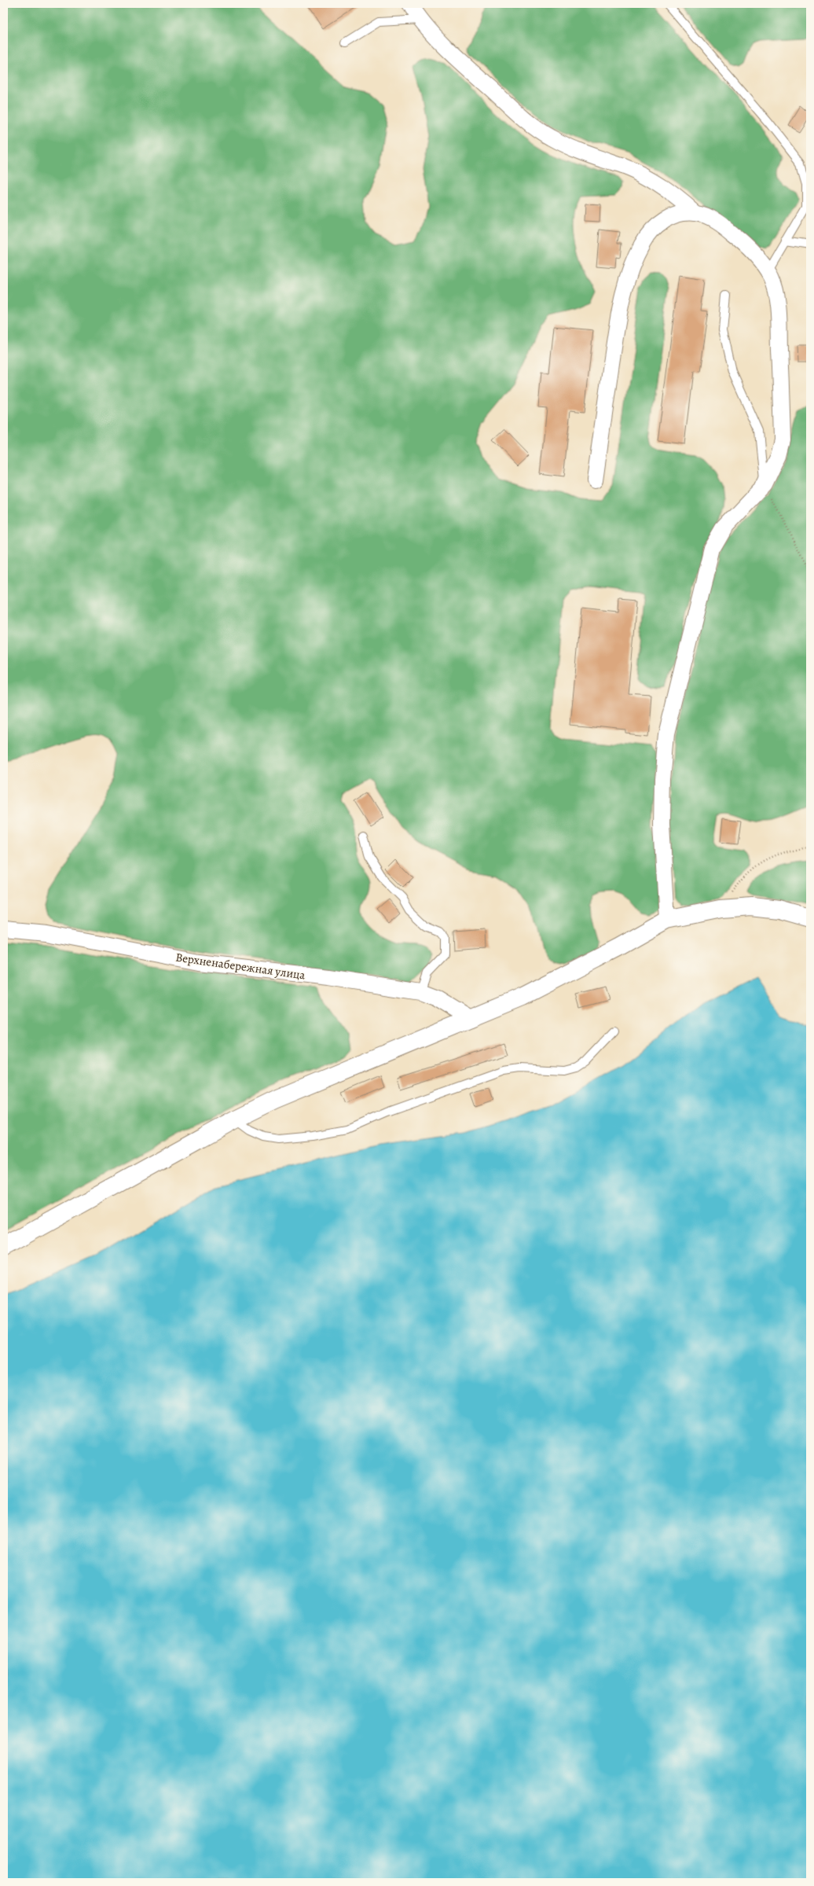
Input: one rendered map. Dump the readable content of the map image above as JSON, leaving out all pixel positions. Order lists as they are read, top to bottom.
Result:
{
  "streets": {
    "street": ["Верхненабережная улица"]
  }
}
